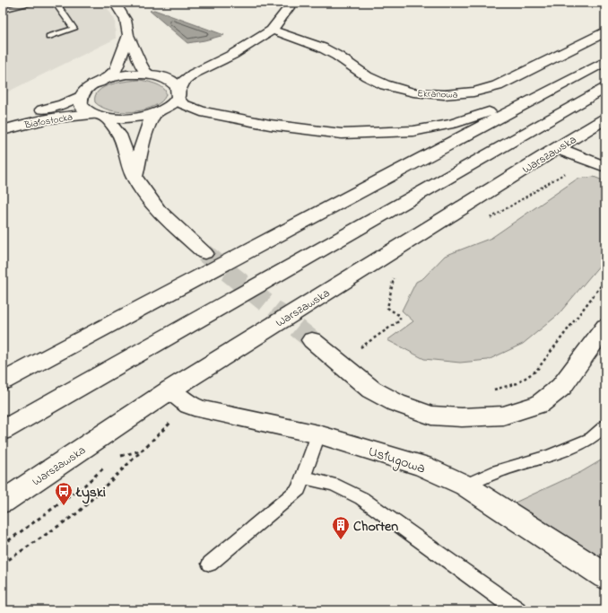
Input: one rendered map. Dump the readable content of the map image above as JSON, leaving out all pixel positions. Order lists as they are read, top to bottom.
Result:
{
  "streets": {
    "main road": [
      "Ekranowa",
      "Białostocka",
      "Warszawska",
      "Usługowa"
    ]
  },
  "crossings": [
    ["Warszawska", "Usługowa"]
  ],
  "places": {
    "bus stop": ["Łyski"],
    "building": ["Chorten"]
  }
}
